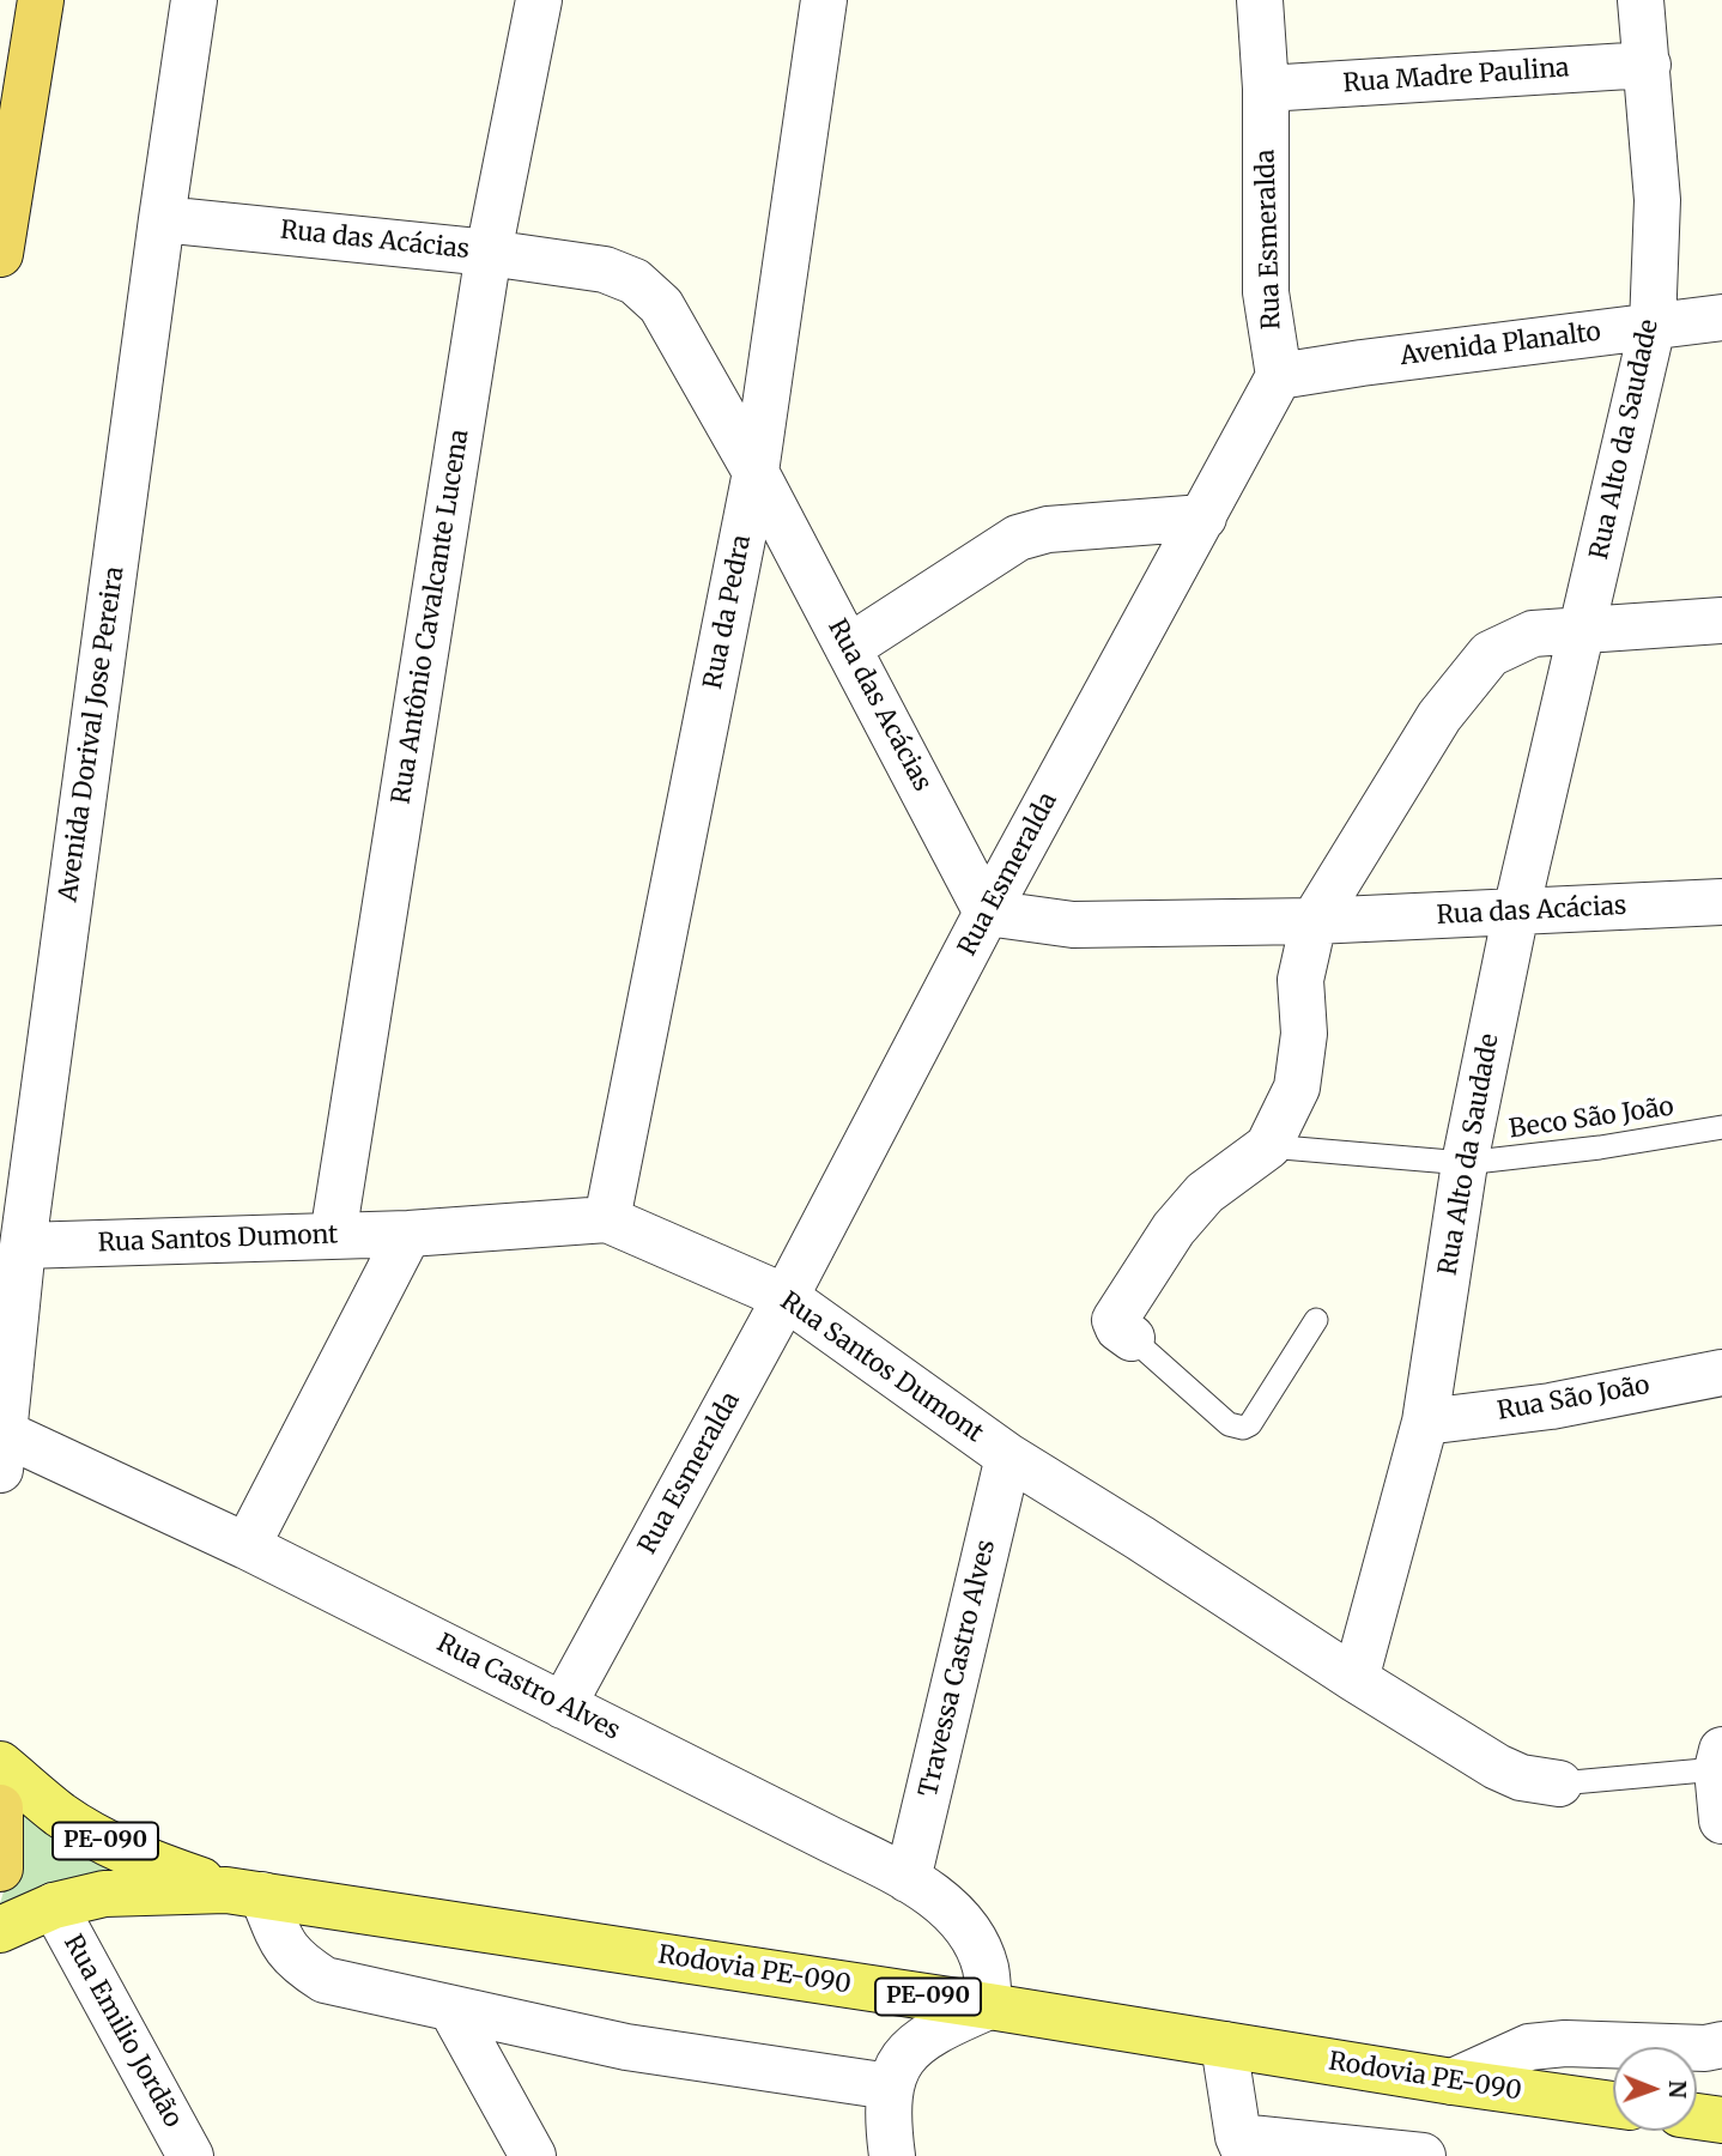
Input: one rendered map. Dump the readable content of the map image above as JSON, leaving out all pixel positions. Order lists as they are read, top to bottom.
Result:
{
  "streets": {
    "main road": ["PE-090", "Rodovia PE-090"],
    "street": [
      "Rua Madre Paulina",
      "Rua Esmeralda",
      "Rua das Acácias",
      "Avenida Planalto",
      "Rua Alto da Saudade",
      "Rua da Pedra",
      "Rua Antônio Cavalcante Lucena",
      "Avenida Dorival Jose Pereira",
      "Rua Santos Dumont",
      "Rua São João",
      "Travessa Castro Alves",
      "Rua Castro Alves",
      "Rua Emilio Jordão"
    ],
    "lane": ["Beco São João"]
  },
  "crossings": [
    ["Rua Madre Paulina", "Rua Esmeralda"],
    ["Rua Madre Paulina", "Rua Alto da Saudade"],
    ["Rua Esmeralda", "Rua das Acácias"],
    ["Rua Esmeralda", "Avenida Planalto"],
    ["Rua Esmeralda", "Rua Santos Dumont"],
    ["Rua Esmeralda", "Rua Castro Alves"],
    ["Rua das Acácias", "Rua Alto da Saudade"],
    ["Rua das Acácias", "Rua da Pedra"],
    ["Rua das Acácias", "Rua Antônio Cavalcante Lucena"],
    ["Rua das Acácias", "Avenida Dorival Jose Pereira"],
    ["Avenida Planalto", "Rua Alto da Saudade"],
    ["Rua Alto da Saudade", "Beco São João"],
    ["Rua Alto da Saudade", "Rua Santos Dumont"],
    ["Rua Alto da Saudade", "Rua São João"],
    ["Rua da Pedra", "Rua Santos Dumont"],
    ["Rua Antônio Cavalcante Lucena", "Rua Santos Dumont"],
    ["Avenida Dorival Jose Pereira", "Rua Santos Dumont"],
    ["Avenida Dorival Jose Pereira", "Rua Castro Alves"],
    ["Rua Santos Dumont", "Travessa Castro Alves"],
    ["Travessa Castro Alves", "Rua Castro Alves"],
    ["Rua Castro Alves", "Rodovia PE-090"],
    ["Rodovia PE-090", "Rua Emilio Jordão"]
  ],
  "north": "right"
}
